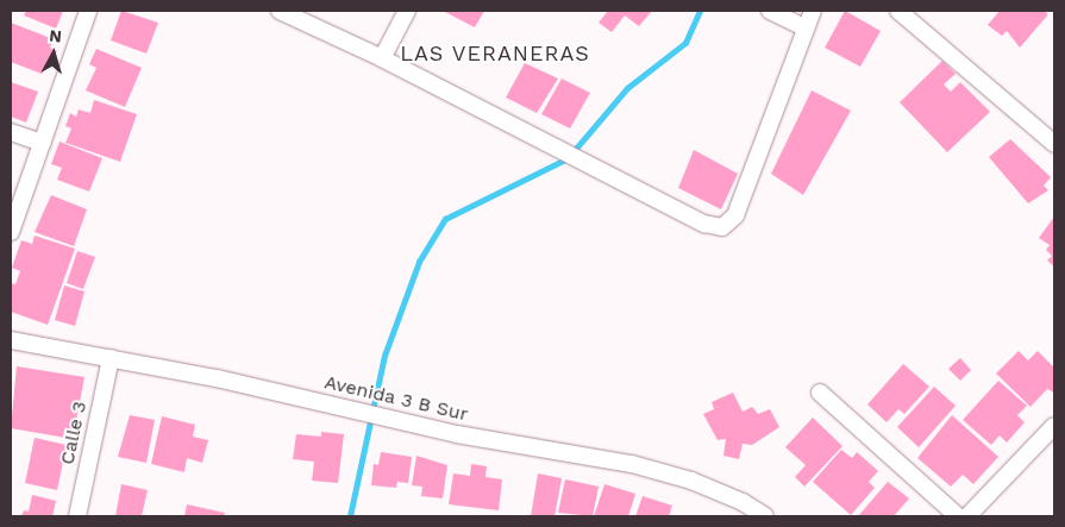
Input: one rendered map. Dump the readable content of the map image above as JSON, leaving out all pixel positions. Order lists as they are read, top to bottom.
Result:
{
  "streets": {
    "street": ["Avenida 3 B Sur", "Calle 3"]
  },
  "crossings": [
    ["Avenida 3 B Sur", "Calle 3"]
  ],
  "districts": ["LAS VERANERAS"],
  "north": "top"
}
